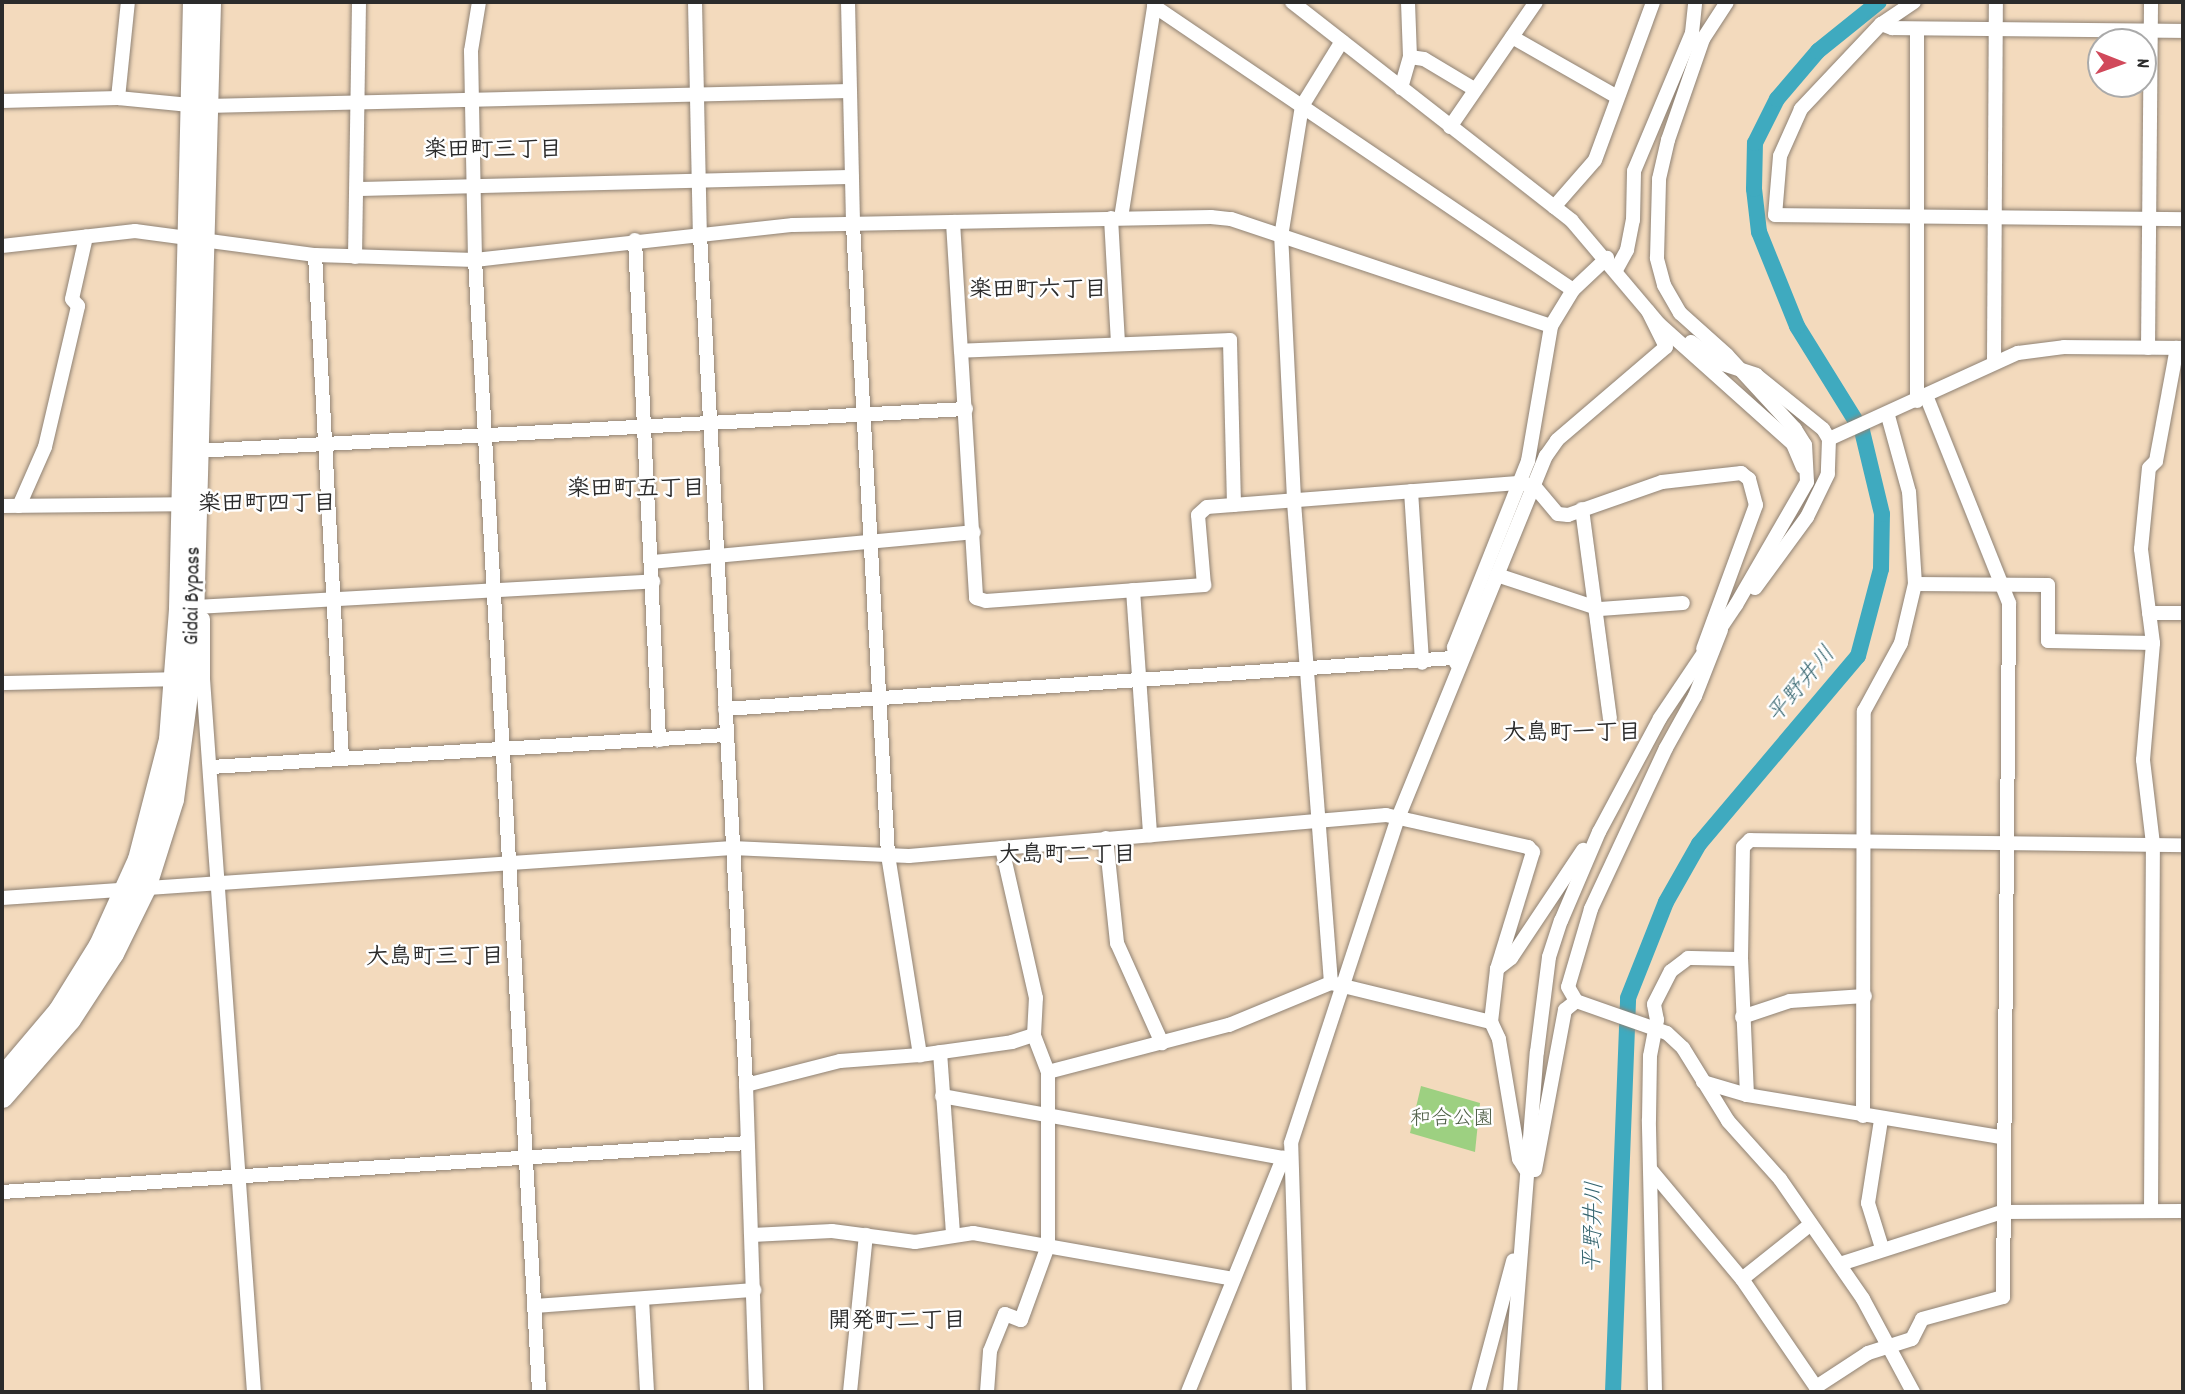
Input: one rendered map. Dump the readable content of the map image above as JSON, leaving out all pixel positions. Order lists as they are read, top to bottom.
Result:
{
  "streets": {
    "highway": ["Gidai Bypass"]
  },
  "districts": [
    "楽田町三丁目",
    "楽田町六丁目",
    "楽田町五丁目",
    "楽田町四丁目",
    "大島町一丁目",
    "大島町二丁目",
    "大島町三丁目",
    "開発町二丁目"
  ],
  "water": ["平野井川"],
  "parks": ["和合公園"],
  "north": "right"
}
